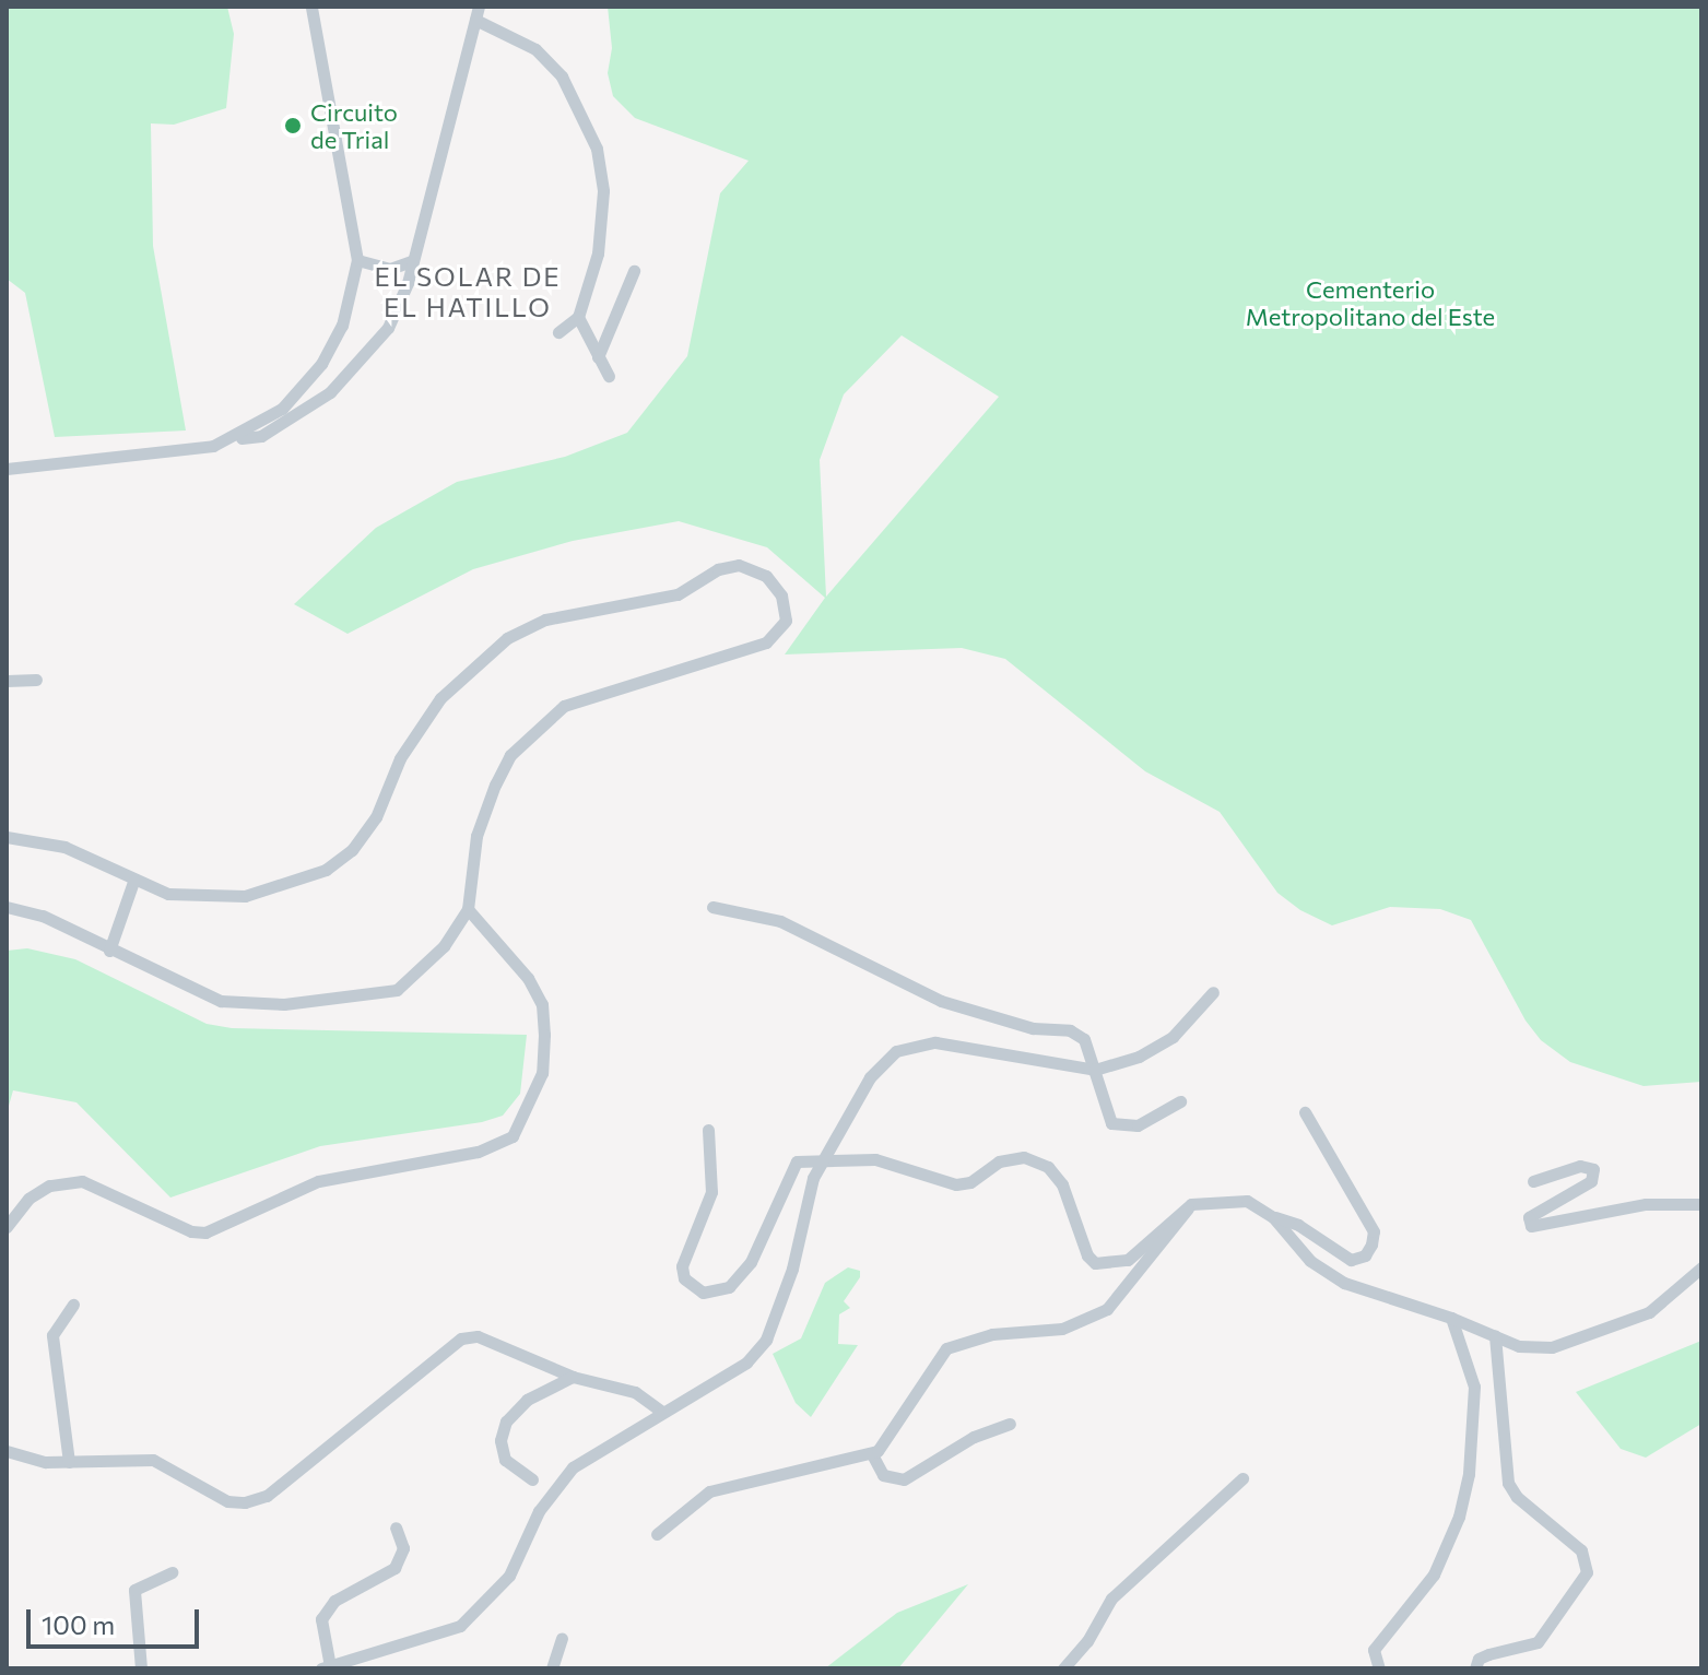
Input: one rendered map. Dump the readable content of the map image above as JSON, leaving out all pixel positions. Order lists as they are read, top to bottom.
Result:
{
  "districts": ["EL SOLAR DE EL HATILLO"],
  "parks": ["Cementerio Metropolitano del Este"],
  "places": ["Circuito de Trial"],
  "scale_bar": "100 m"
}
